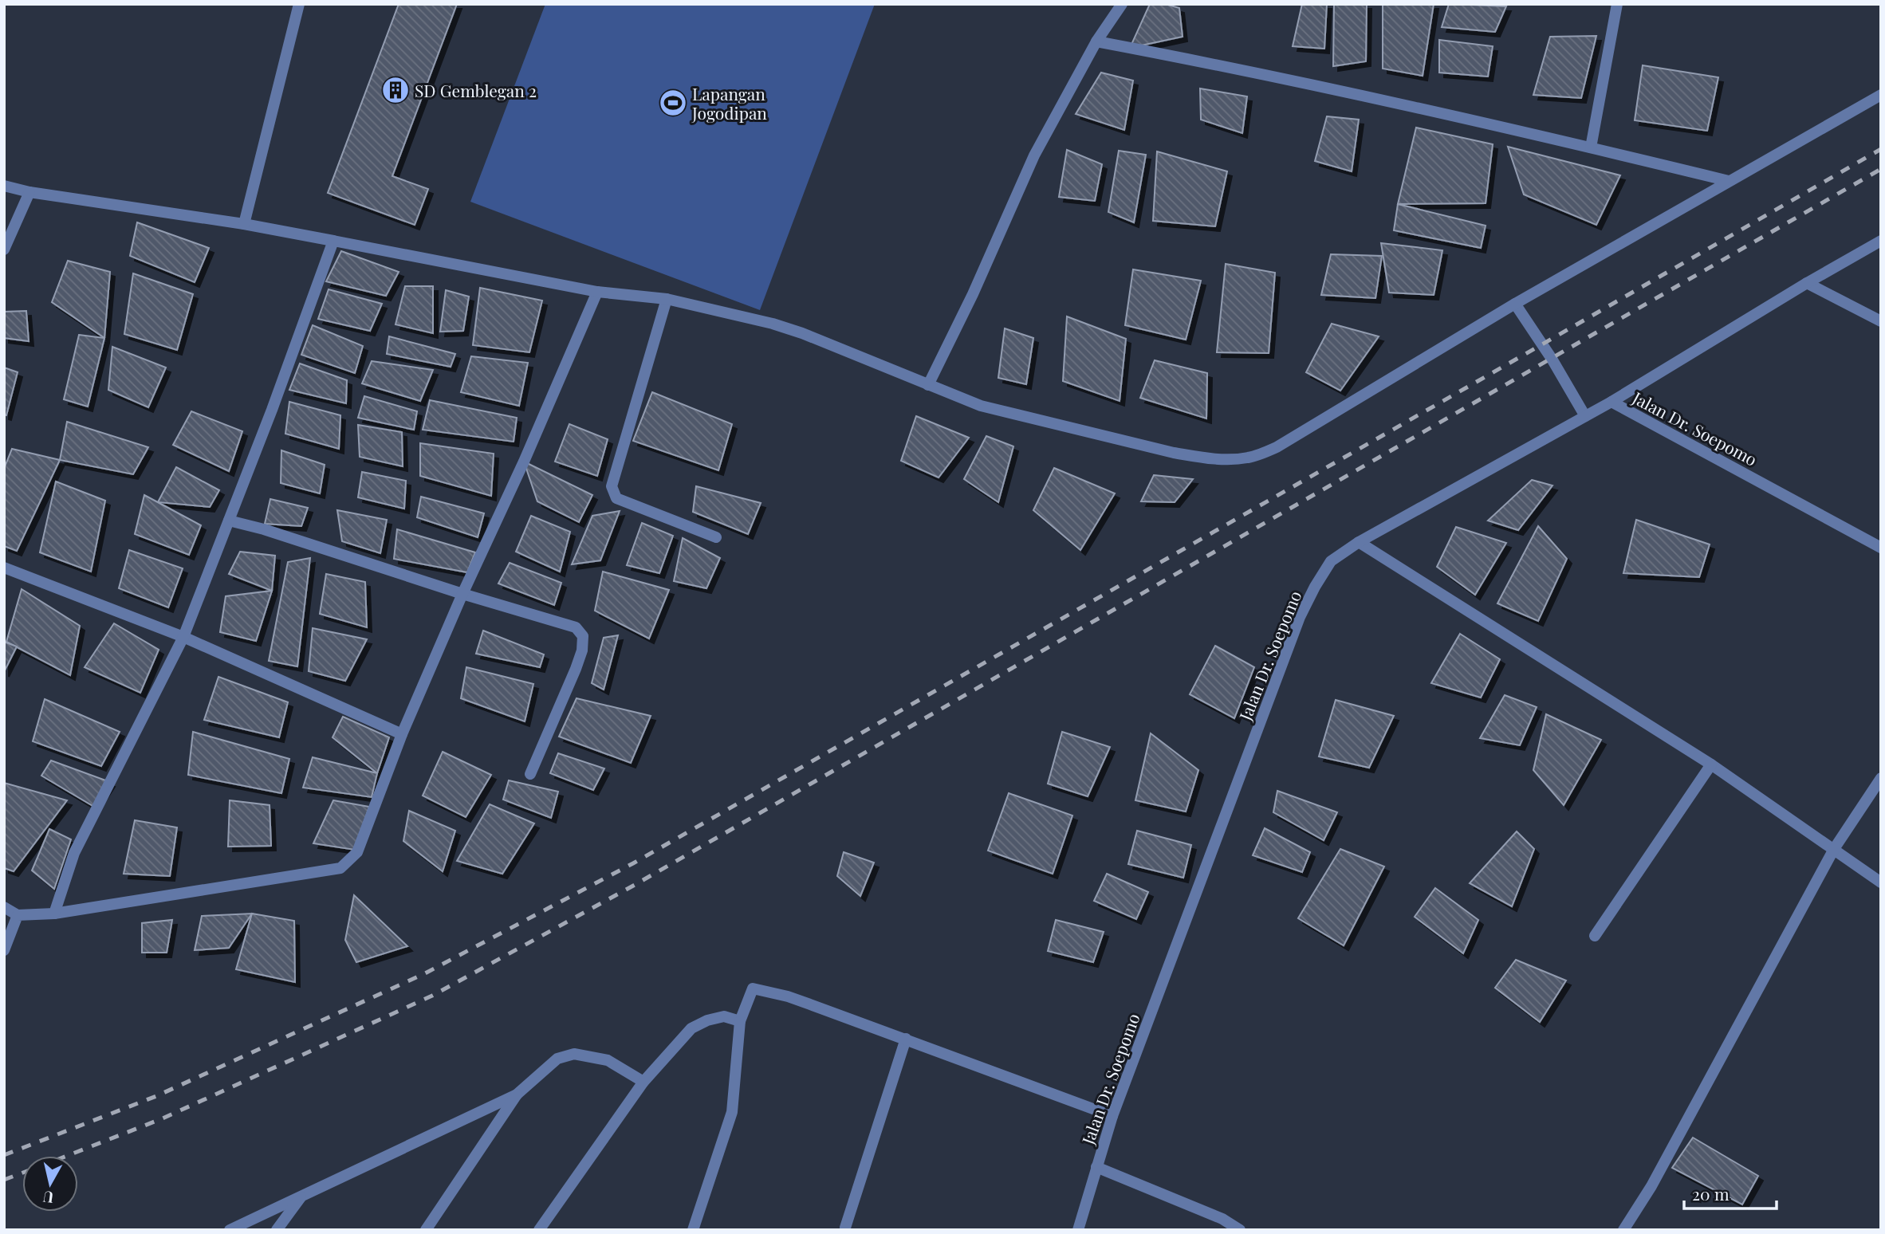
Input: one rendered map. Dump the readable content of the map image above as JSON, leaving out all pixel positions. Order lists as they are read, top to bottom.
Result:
{
  "streets": {
    "street": ["Jalan Dr. Soepomo"]
  },
  "places": {
    "building": ["SD Gemblegan 2"],
    "sports": ["Lapangan Jogodipan"]
  },
  "scale_bar": "20 m",
  "north": "bottom"
}
